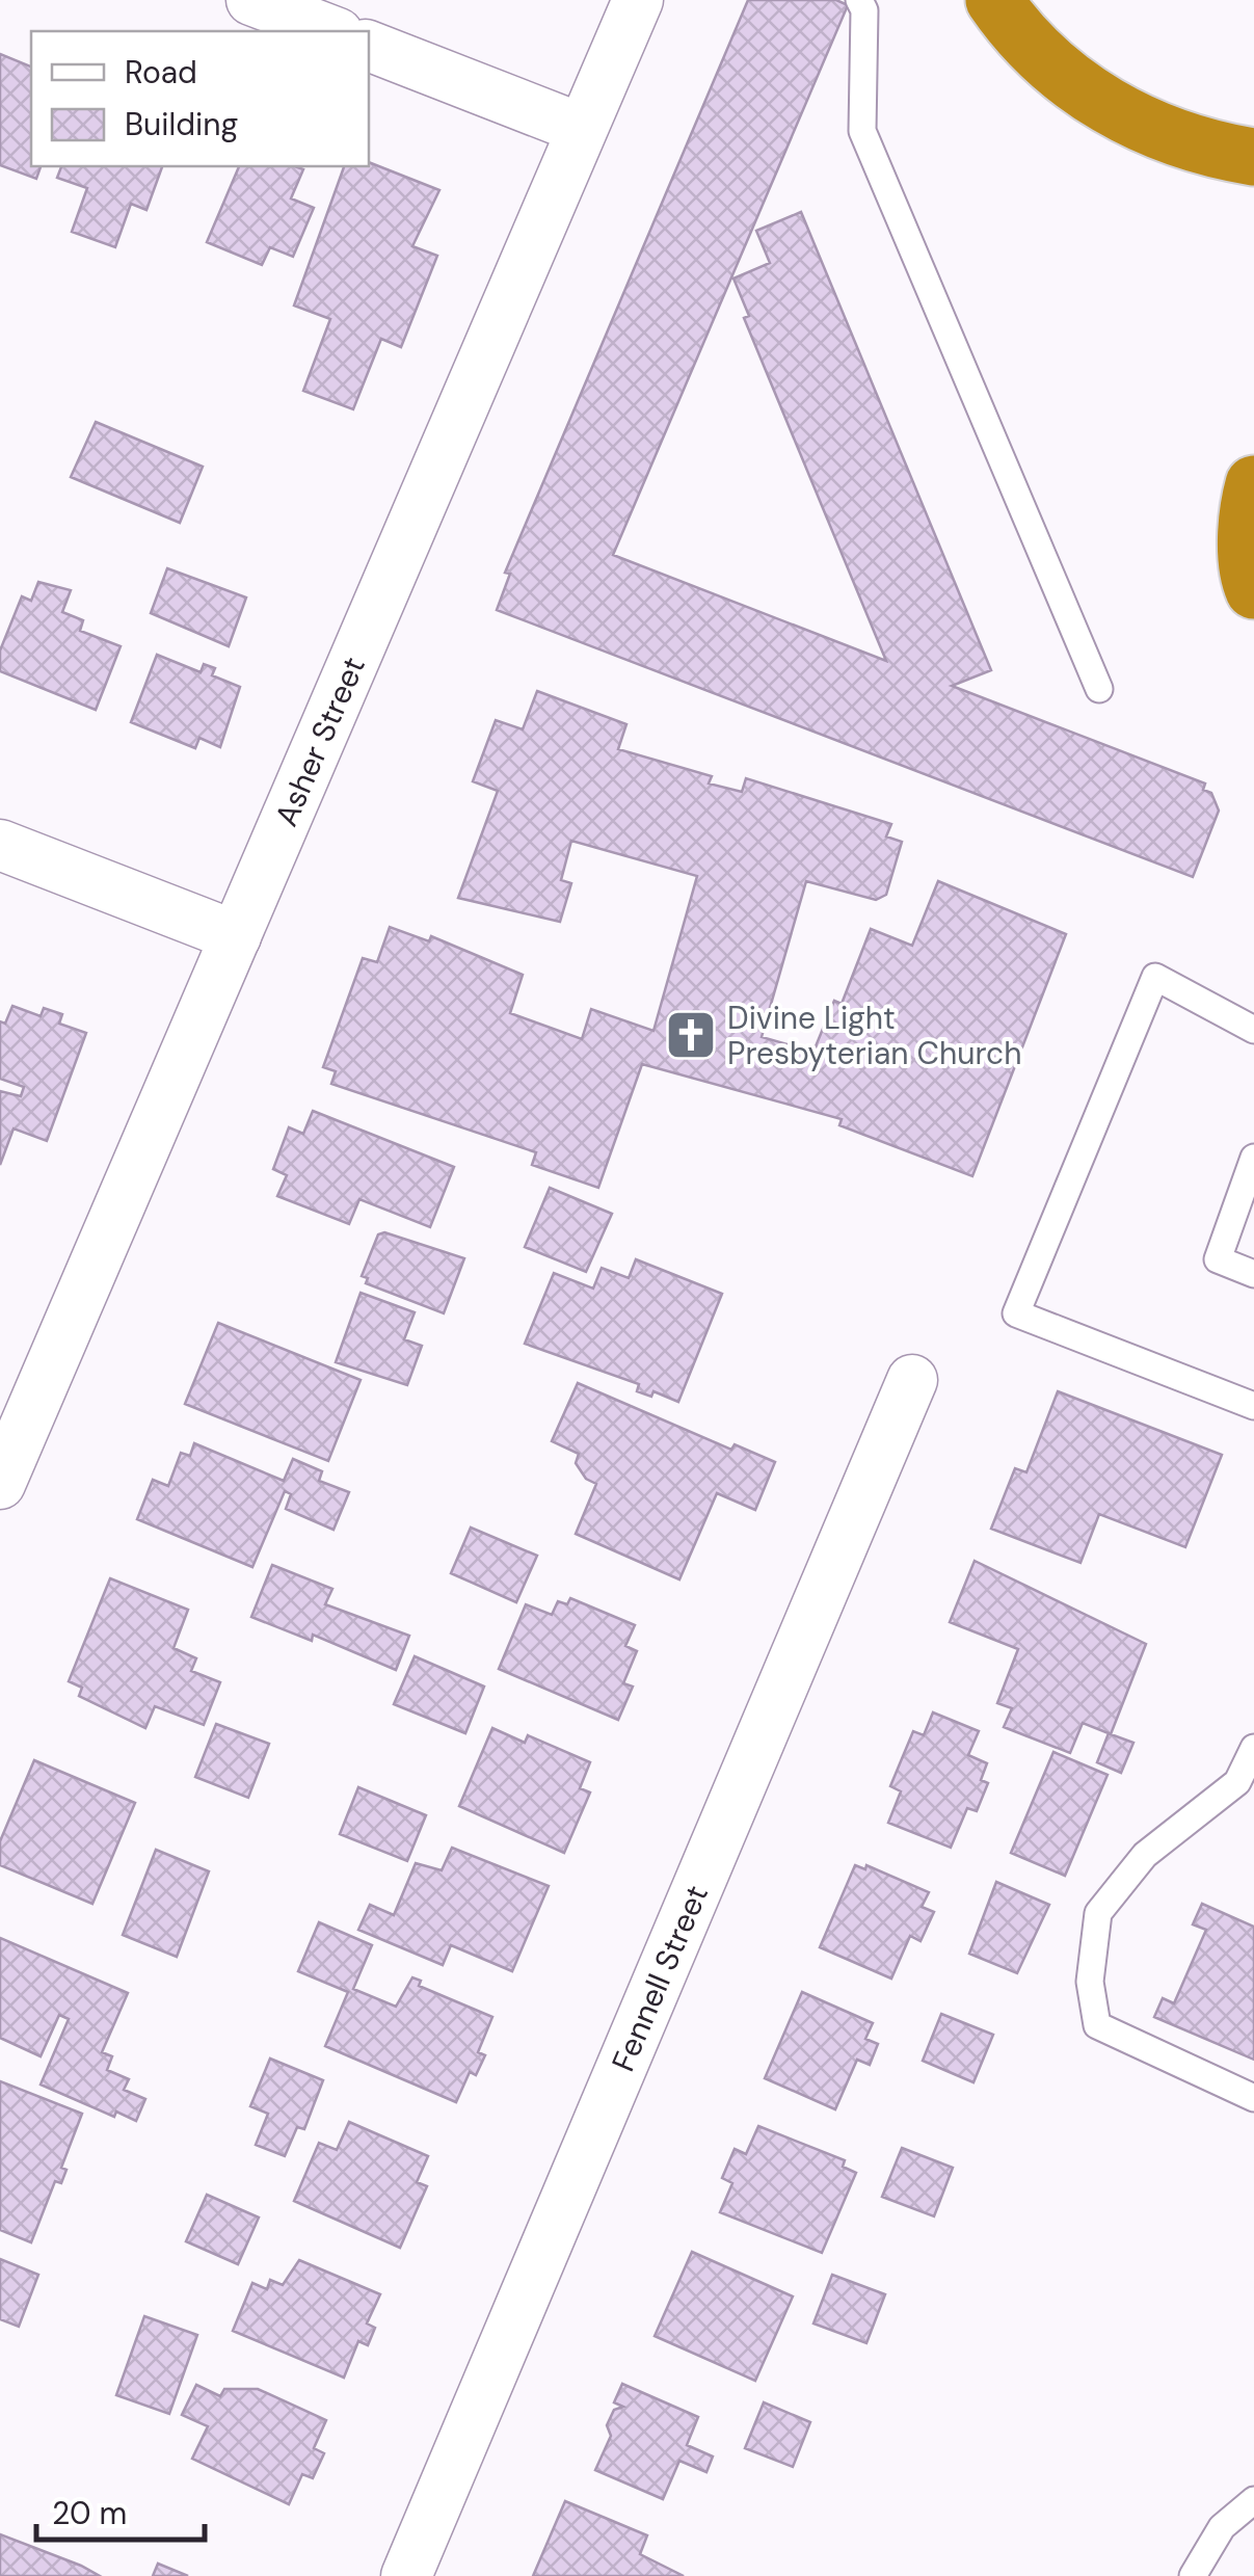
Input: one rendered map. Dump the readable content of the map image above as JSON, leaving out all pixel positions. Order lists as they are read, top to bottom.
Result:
{
  "streets": {
    "street": ["Asher Street", "Fennell Street"]
  },
  "places": {
    "church": ["Divine Light Presbyterian Church"]
  },
  "legend": ["Road", "Building"],
  "scale_bar": "20 m"
}
